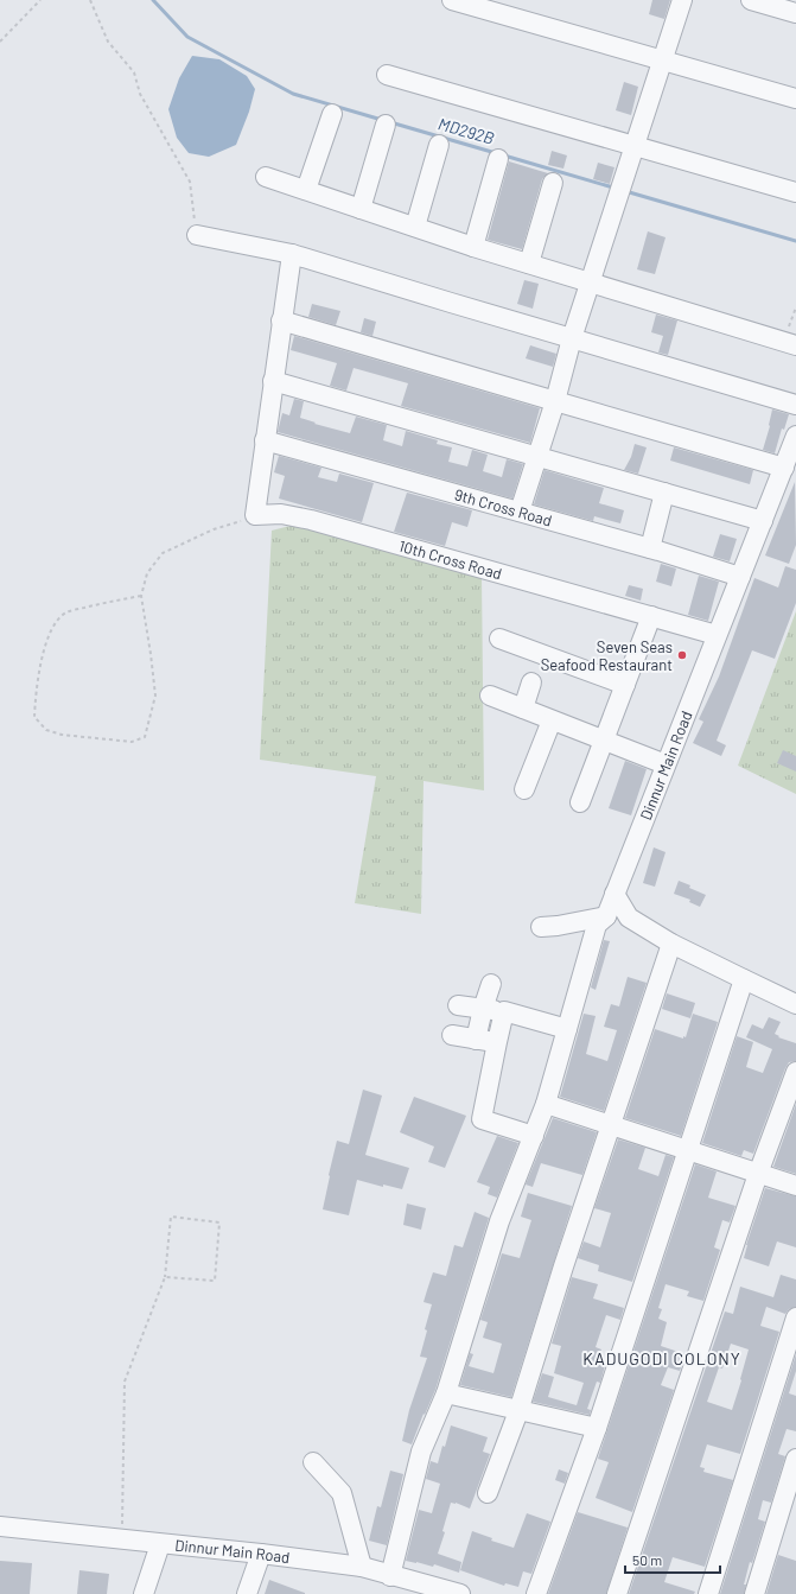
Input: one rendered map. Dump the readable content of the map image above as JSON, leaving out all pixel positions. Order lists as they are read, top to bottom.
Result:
{
  "streets": {
    "street": ["9th Cross Road", "10th Cross Road", "Dinnur Main Road"]
  },
  "crossings": [
    ["9th Cross Road", "Dinnur Main Road"],
    ["10th Cross Road", "Dinnur Main Road"]
  ],
  "districts": ["KADUGODI COLONY"],
  "water": ["MD292B"],
  "places": ["Seven Seas Seafood Restaurant"],
  "scale_bar": "50 m"
}
